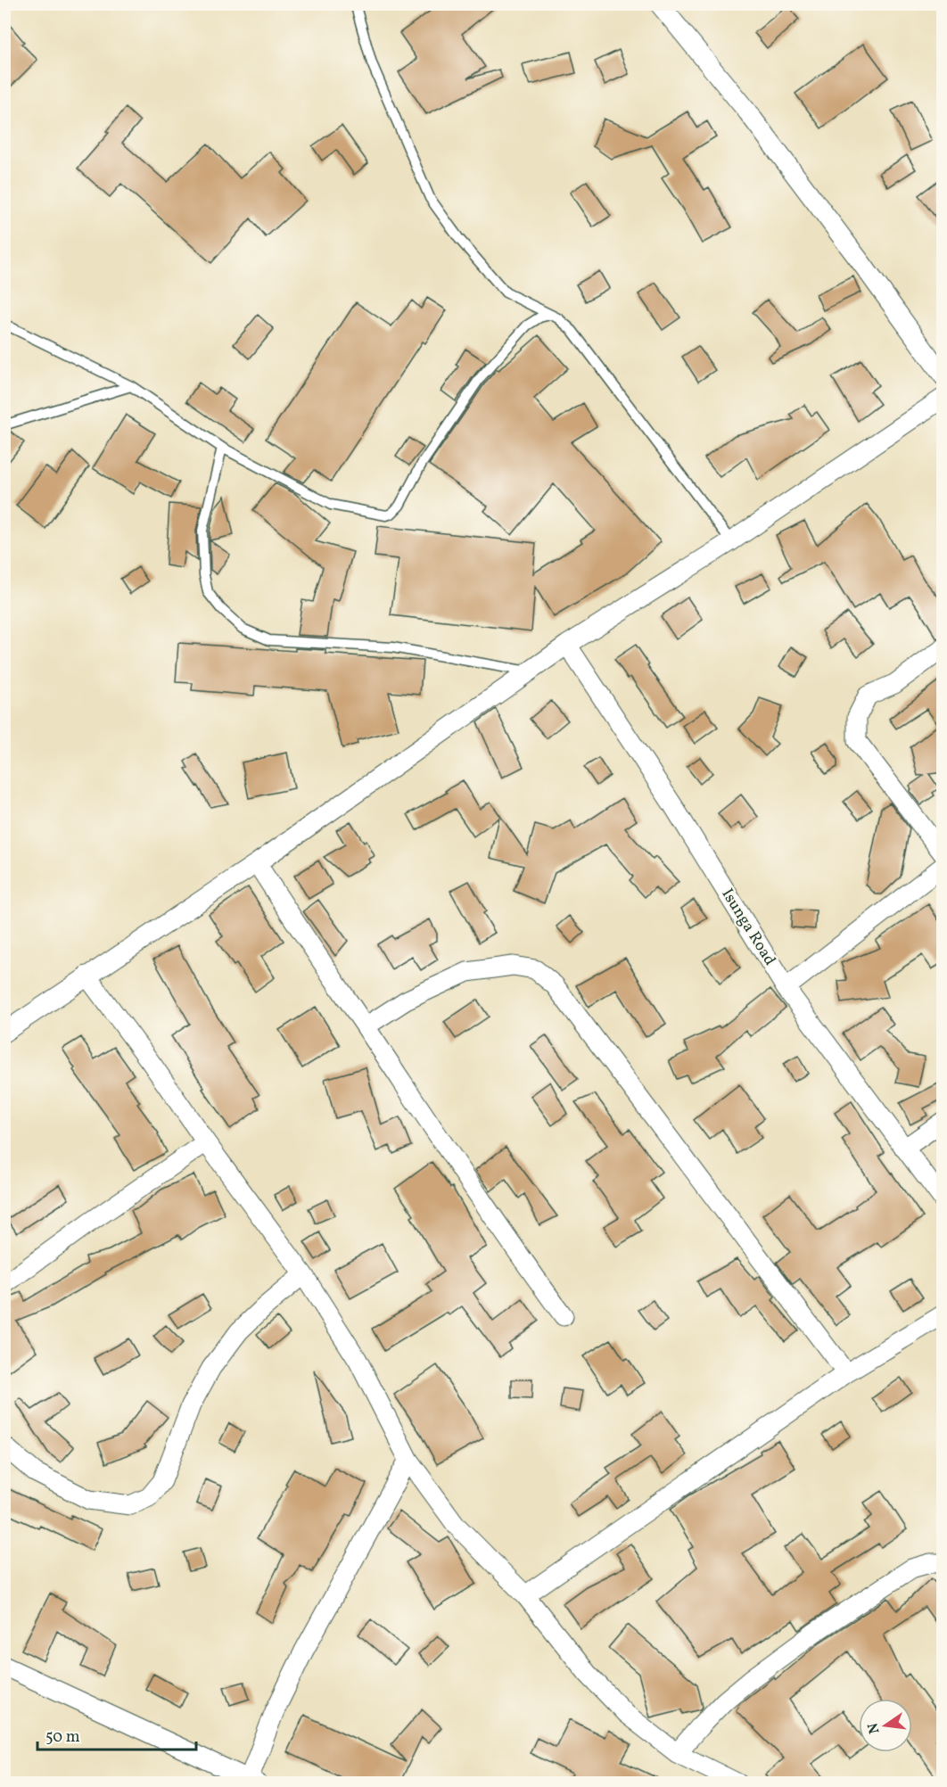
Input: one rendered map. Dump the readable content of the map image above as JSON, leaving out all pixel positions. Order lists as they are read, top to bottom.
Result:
{
  "streets": {
    "street": ["Isunga Road"]
  },
  "scale_bar": "50 m",
  "north": "left"
}
